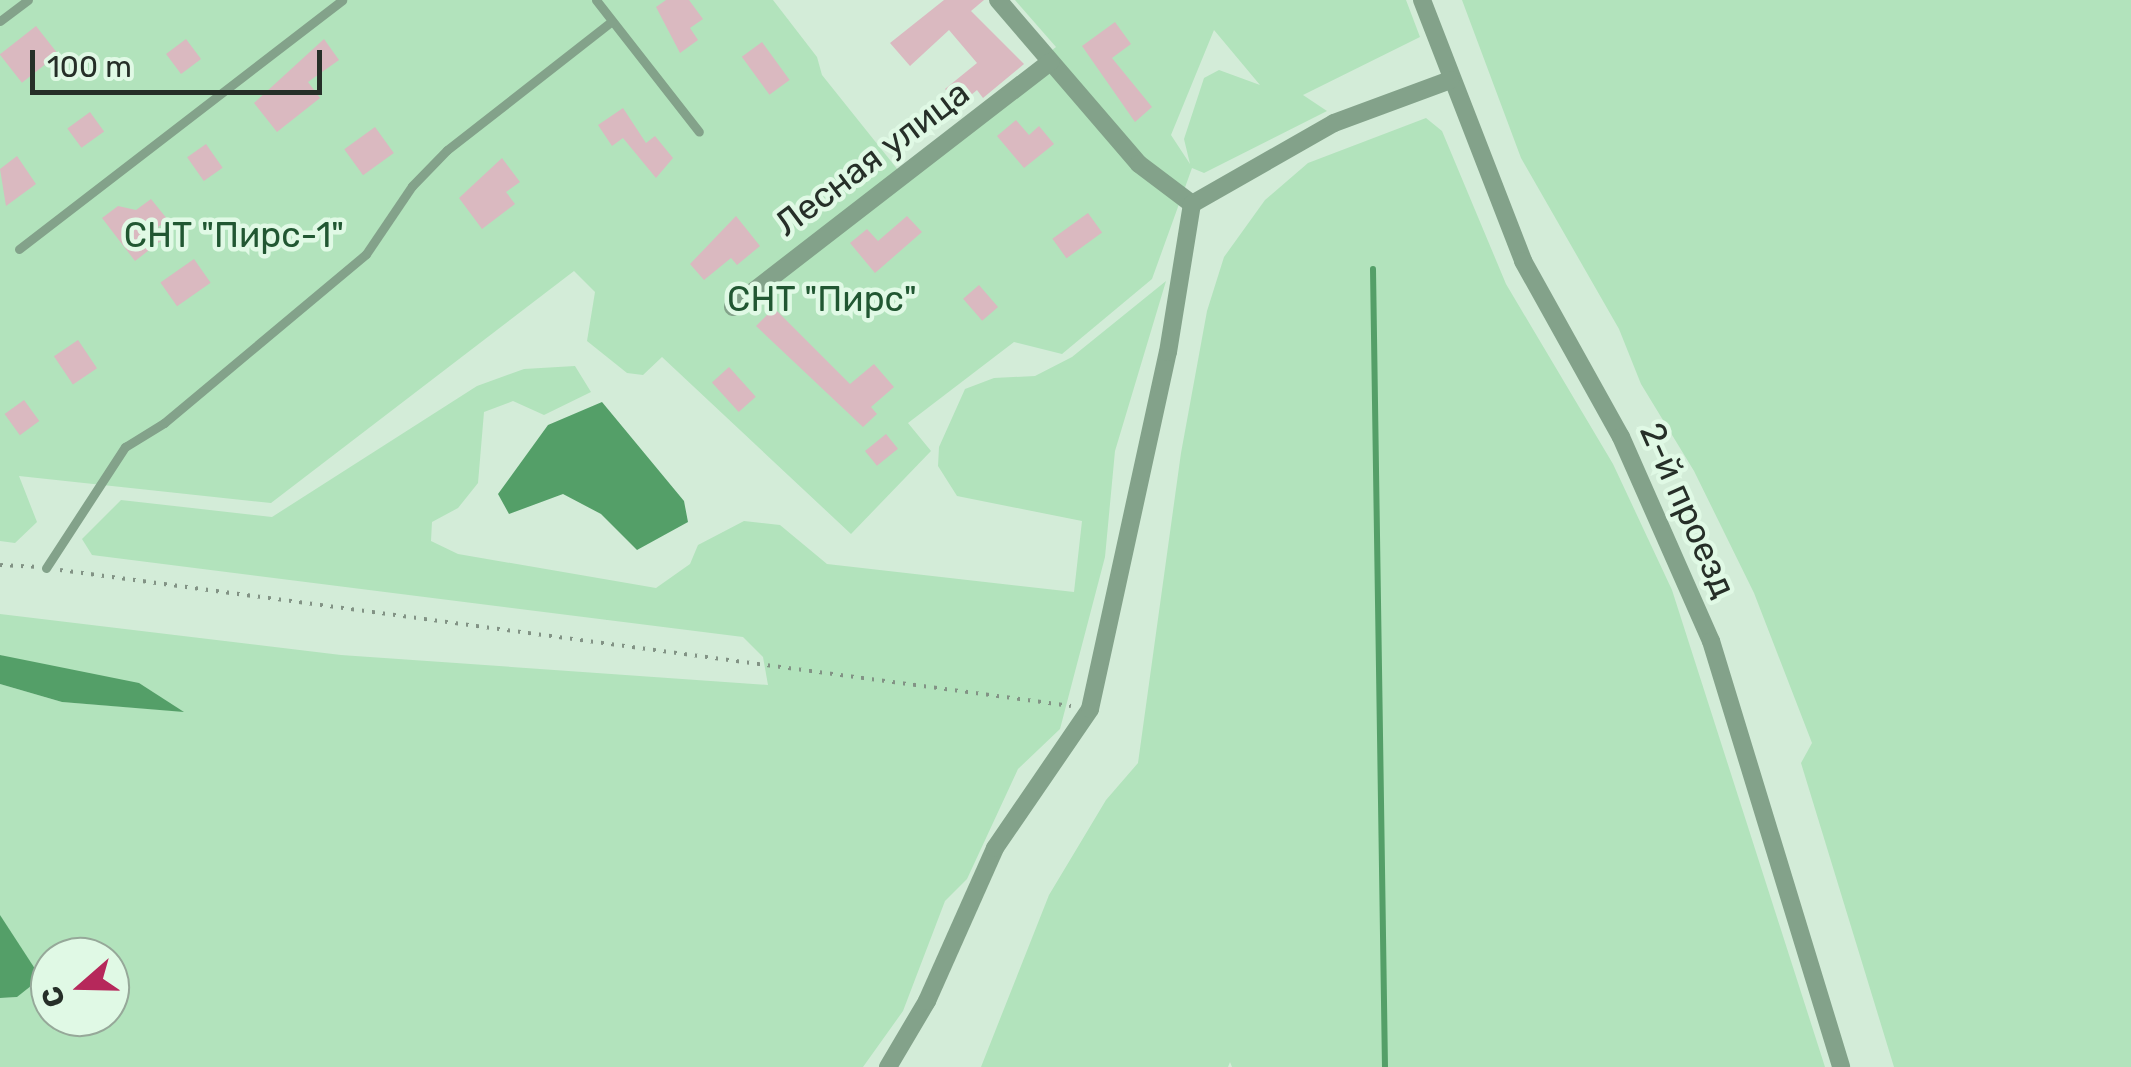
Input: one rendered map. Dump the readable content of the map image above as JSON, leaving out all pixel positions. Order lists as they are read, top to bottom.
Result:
{
  "streets": {
    "street": ["Лесная улица", "2-й проезд"]
  },
  "parks": ["СНТ \"Пирс-1\"", "СНТ \"Пирс\""],
  "scale_bar": "100 m",
  "north": "left"
}
